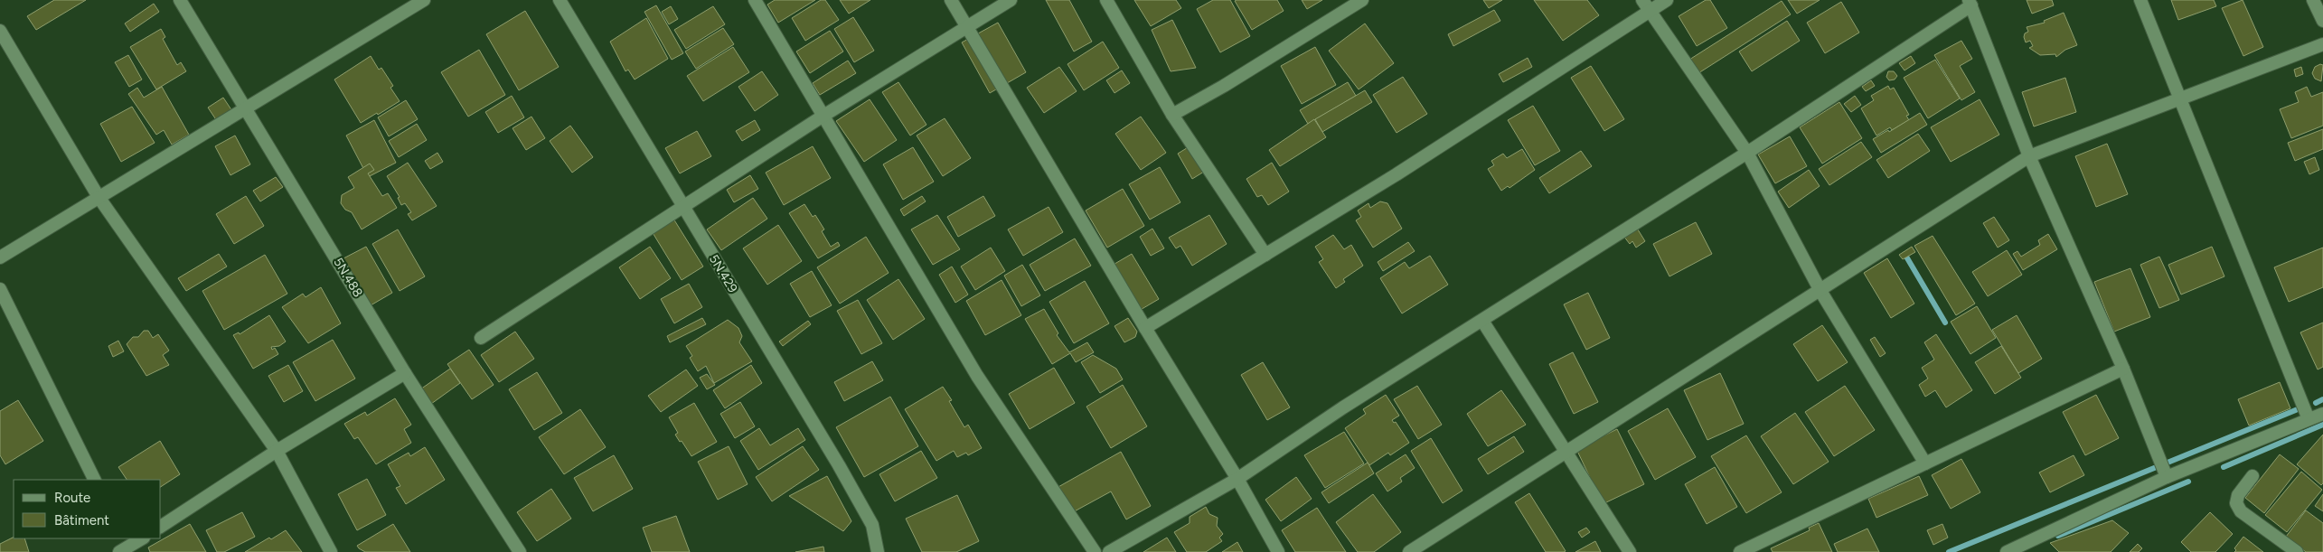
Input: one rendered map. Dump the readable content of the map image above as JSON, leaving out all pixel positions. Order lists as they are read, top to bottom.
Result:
{
  "streets": {
    "street": ["5N.429", "5N.488"]
  },
  "legend": ["Route", "Bâtiment"]
}
